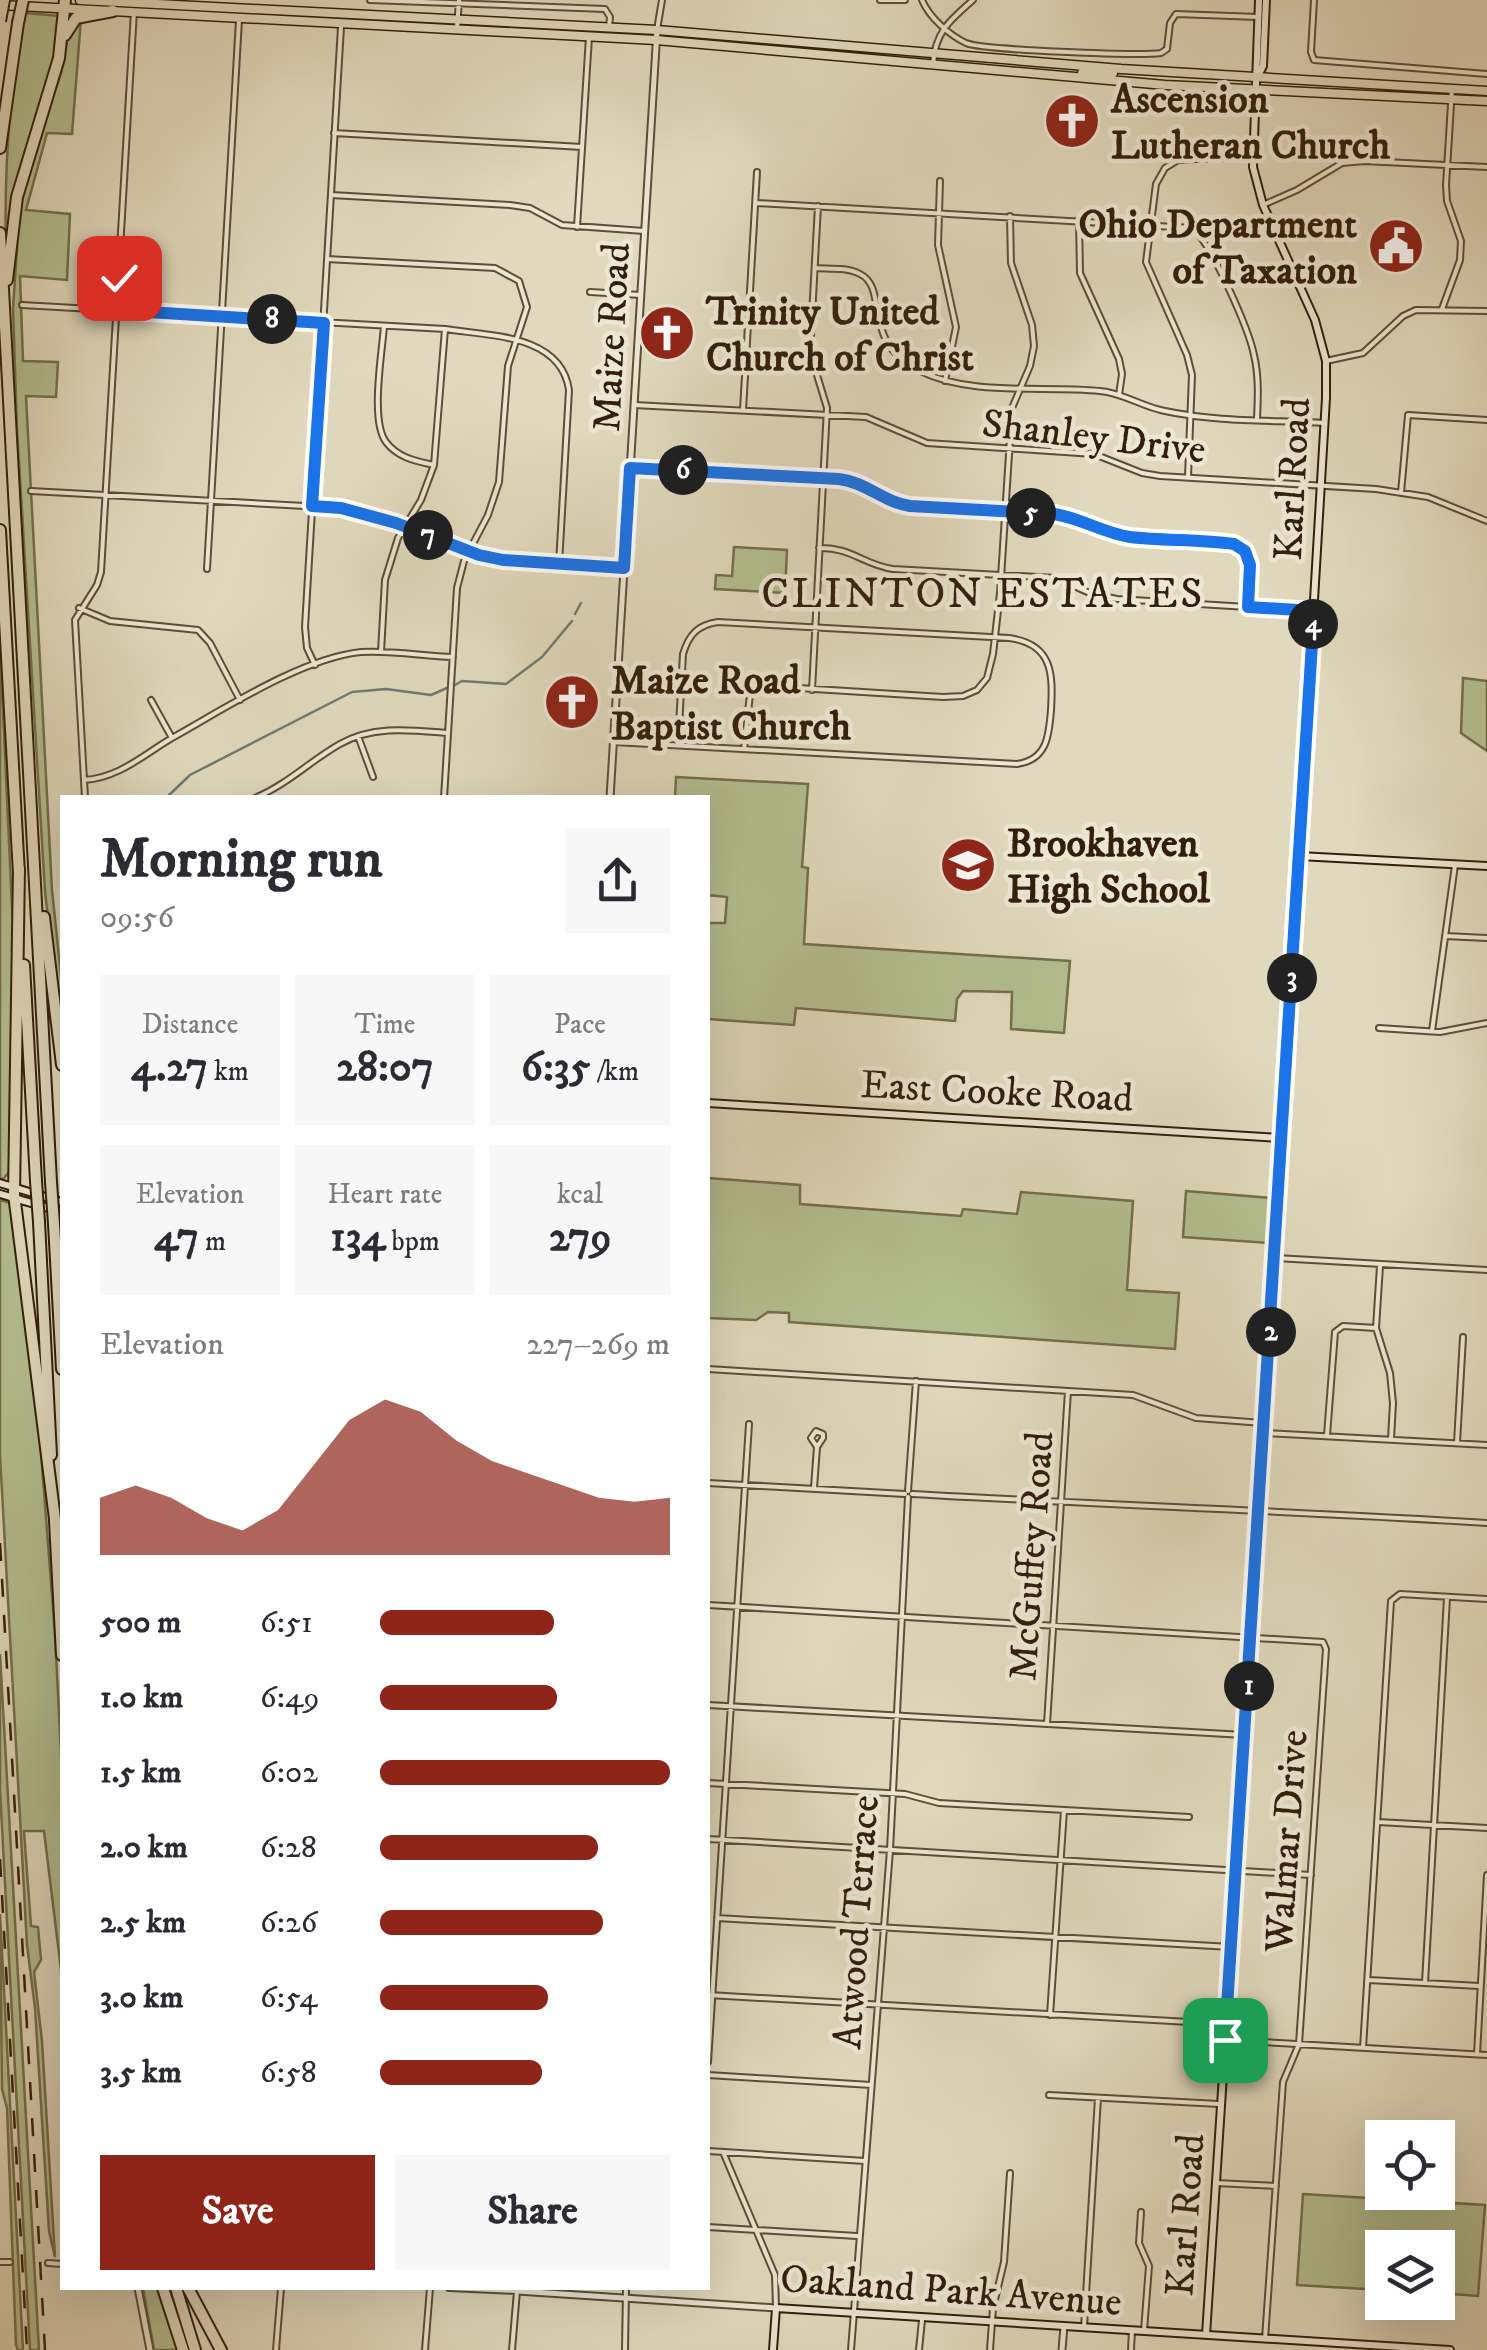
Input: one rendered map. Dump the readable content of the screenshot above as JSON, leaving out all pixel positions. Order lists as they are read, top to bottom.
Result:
{
  "streets": {
    "main road": ["Karl Road", "East Cooke Road", "Oakland Park Avenue"],
    "street": [
      "Maize Road",
      "Shanley Drive",
      "McGuffey Road",
      "Walmar Drive",
      "Atwood Terrace"
    ]
  },
  "crossings": [
    ["Maize Road", "Shanley Drive"],
    ["Shanley Drive", "Karl Road"],
    ["Karl Road", "East Cooke Road"],
    ["Karl Road", "Walmar Drive"],
    ["Karl Road", "Oakland Park Avenue"],
    ["Walmar Drive", "Oakland Park Avenue"],
    ["Atwood Terrace", "Oakland Park Avenue"]
  ],
  "districts": ["CLINTON ESTATES"],
  "places": {
    "church": ["Ascension Lutheran Church", "Trinity United Church of Christ", "Maize Road Baptist Church"],
    "public building": ["Ohio Department of Taxation"],
    "school or university": ["Brookhaven High School"]
  },
  "page": {
    "pins": [
      "8",
      "6",
      "5",
      "7",
      "4",
      "3",
      "2",
      "1"
    ],
    "heading": ["Morning run", "09:56"],
    "stats": [
      ["Distance", "4.27 km"],
      ["Time", "28:07"],
      ["Pace", "6:35 /km"],
      ["Elevation", "47 m"],
      ["Heart rate", "134 bpm"],
      ["kcal", "279"]
    ],
    "chart": ["Elevation", "227–269 m"],
    "list": [
      {
        "name": "500 m",
        "note": "6:51"
      },
      {
        "name": "1.0 km",
        "note": "6:49"
      },
      {
        "name": "1.5 km",
        "note": "6:02"
      },
      {
        "name": "2.0 km",
        "note": "6:28"
      },
      {
        "name": "2.5 km",
        "note": "6:26"
      },
      {
        "name": "3.0 km",
        "note": "6:54"
      },
      {
        "name": "3.5 km",
        "note": "6:58"
      }
    ],
    "buttons": ["Save", "Share"]
  }
}
